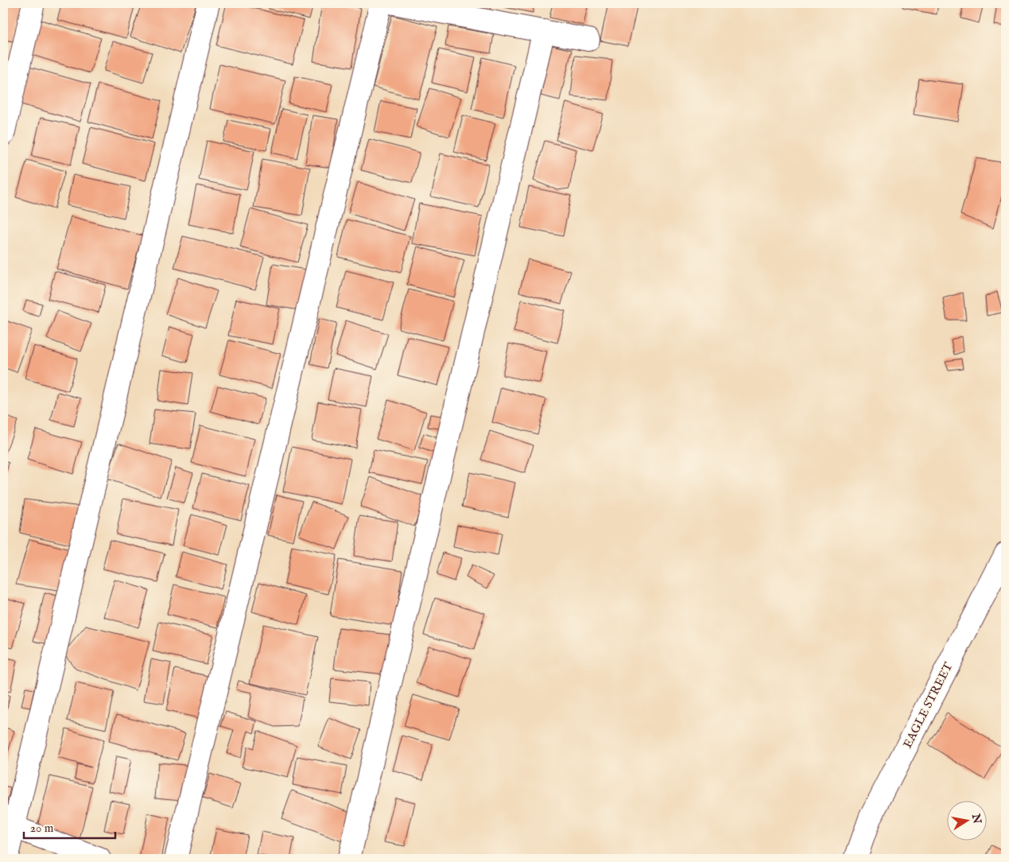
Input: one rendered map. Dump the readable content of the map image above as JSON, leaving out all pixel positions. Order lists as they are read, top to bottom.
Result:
{
  "streets": {
    "street": ["EAGLE STREET"]
  },
  "scale_bar": "20 m",
  "north": "right"
}
